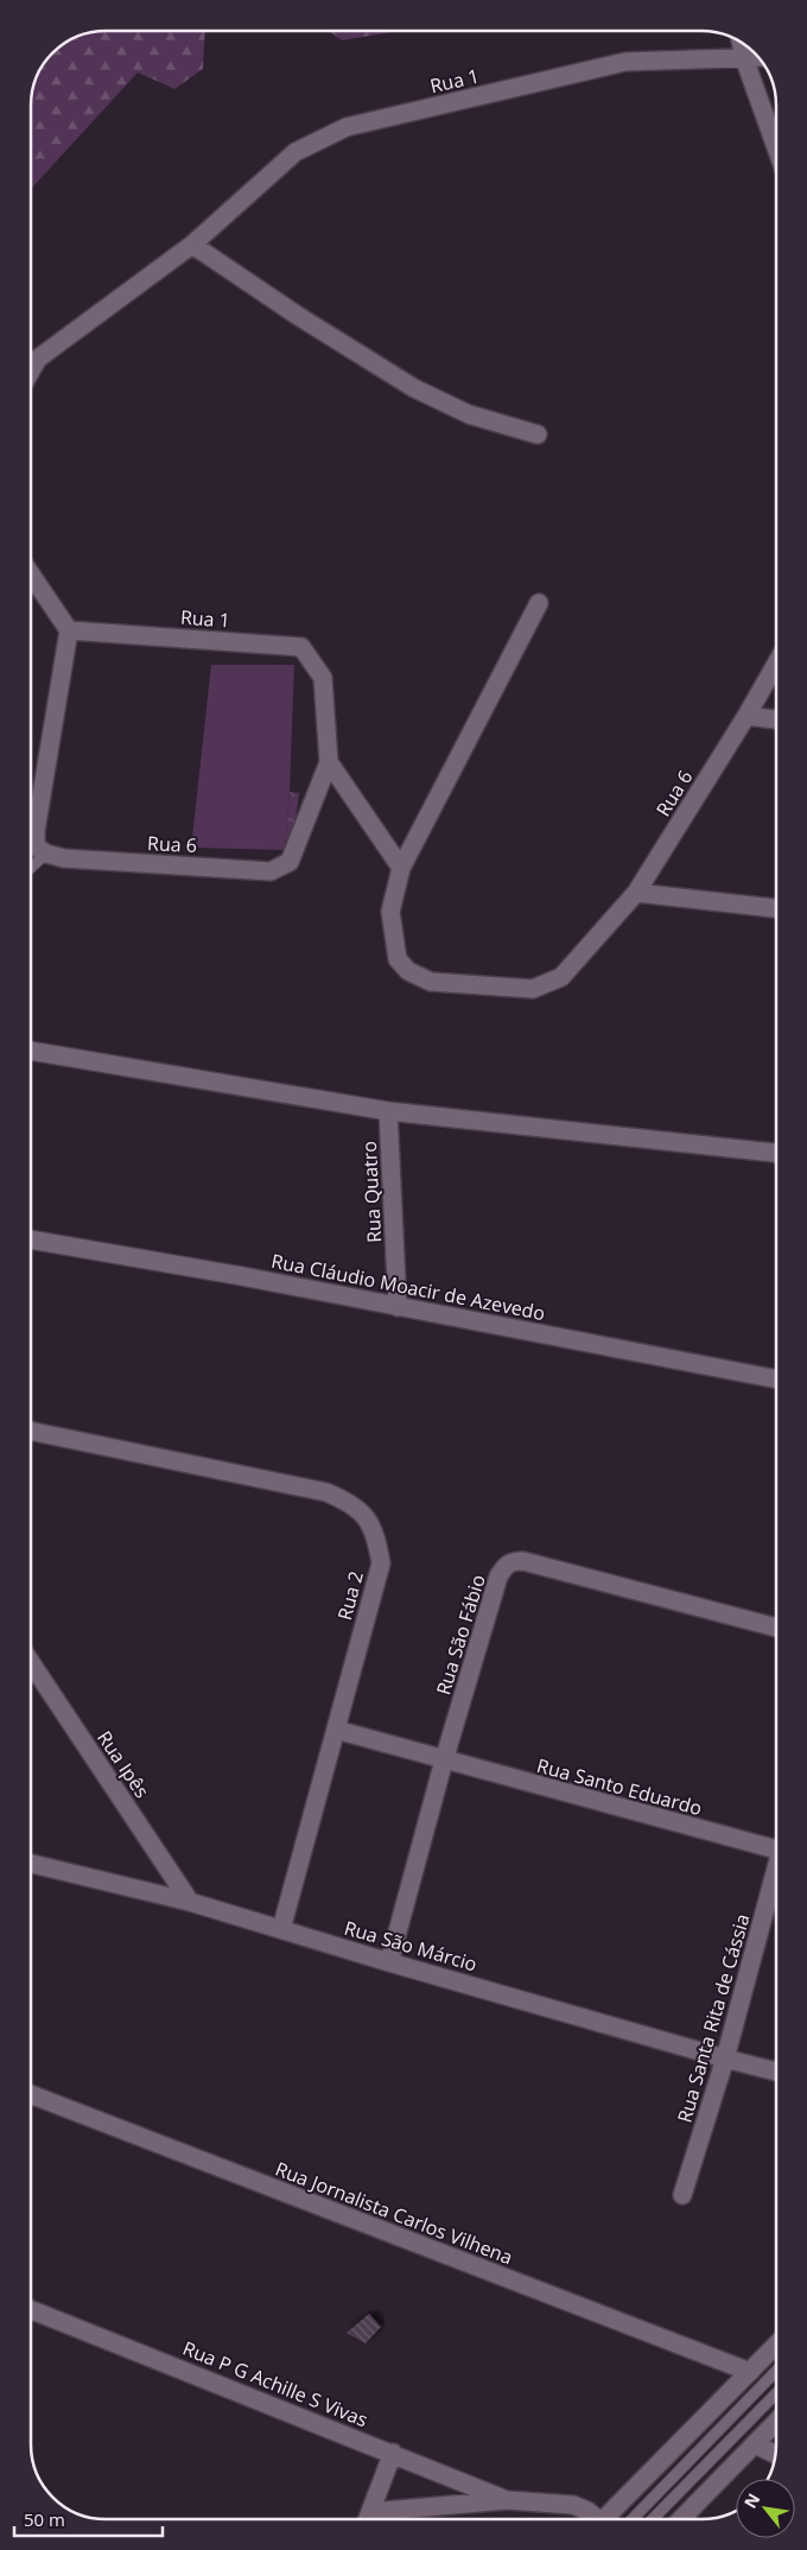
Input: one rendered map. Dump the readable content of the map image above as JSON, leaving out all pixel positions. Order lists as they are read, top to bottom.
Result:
{
  "streets": {
    "street": [
      "Rua 1",
      "Rua 6",
      "Rua Quatro",
      "Rua Cláudio Moacir de Azevedo",
      "Rua 2",
      "Rua São Fábio",
      "Rua Ipês",
      "Rua Santo Eduardo",
      "Rua São Márcio",
      "Rua Santa Rita de Cássia",
      "Rua Jornalista Carlos Vilhena",
      "Rua P G Achille S Vivas"
    ]
  },
  "crossings": [
    ["Rua 1", "Rua 6"],
    ["Rua Quatro", "Rua Cláudio Moacir de Azevedo"],
    ["Rua 2", "Rua Santo Eduardo"],
    ["Rua 2", "Rua São Márcio"],
    ["Rua São Fábio", "Rua Santo Eduardo"],
    ["Rua São Fábio", "Rua São Márcio"],
    ["Rua Ipês", "Rua São Márcio"],
    ["Rua São Márcio", "Rua Santa Rita de Cássia"]
  ],
  "scale_bar": "50 m",
  "north": "top left"
}
